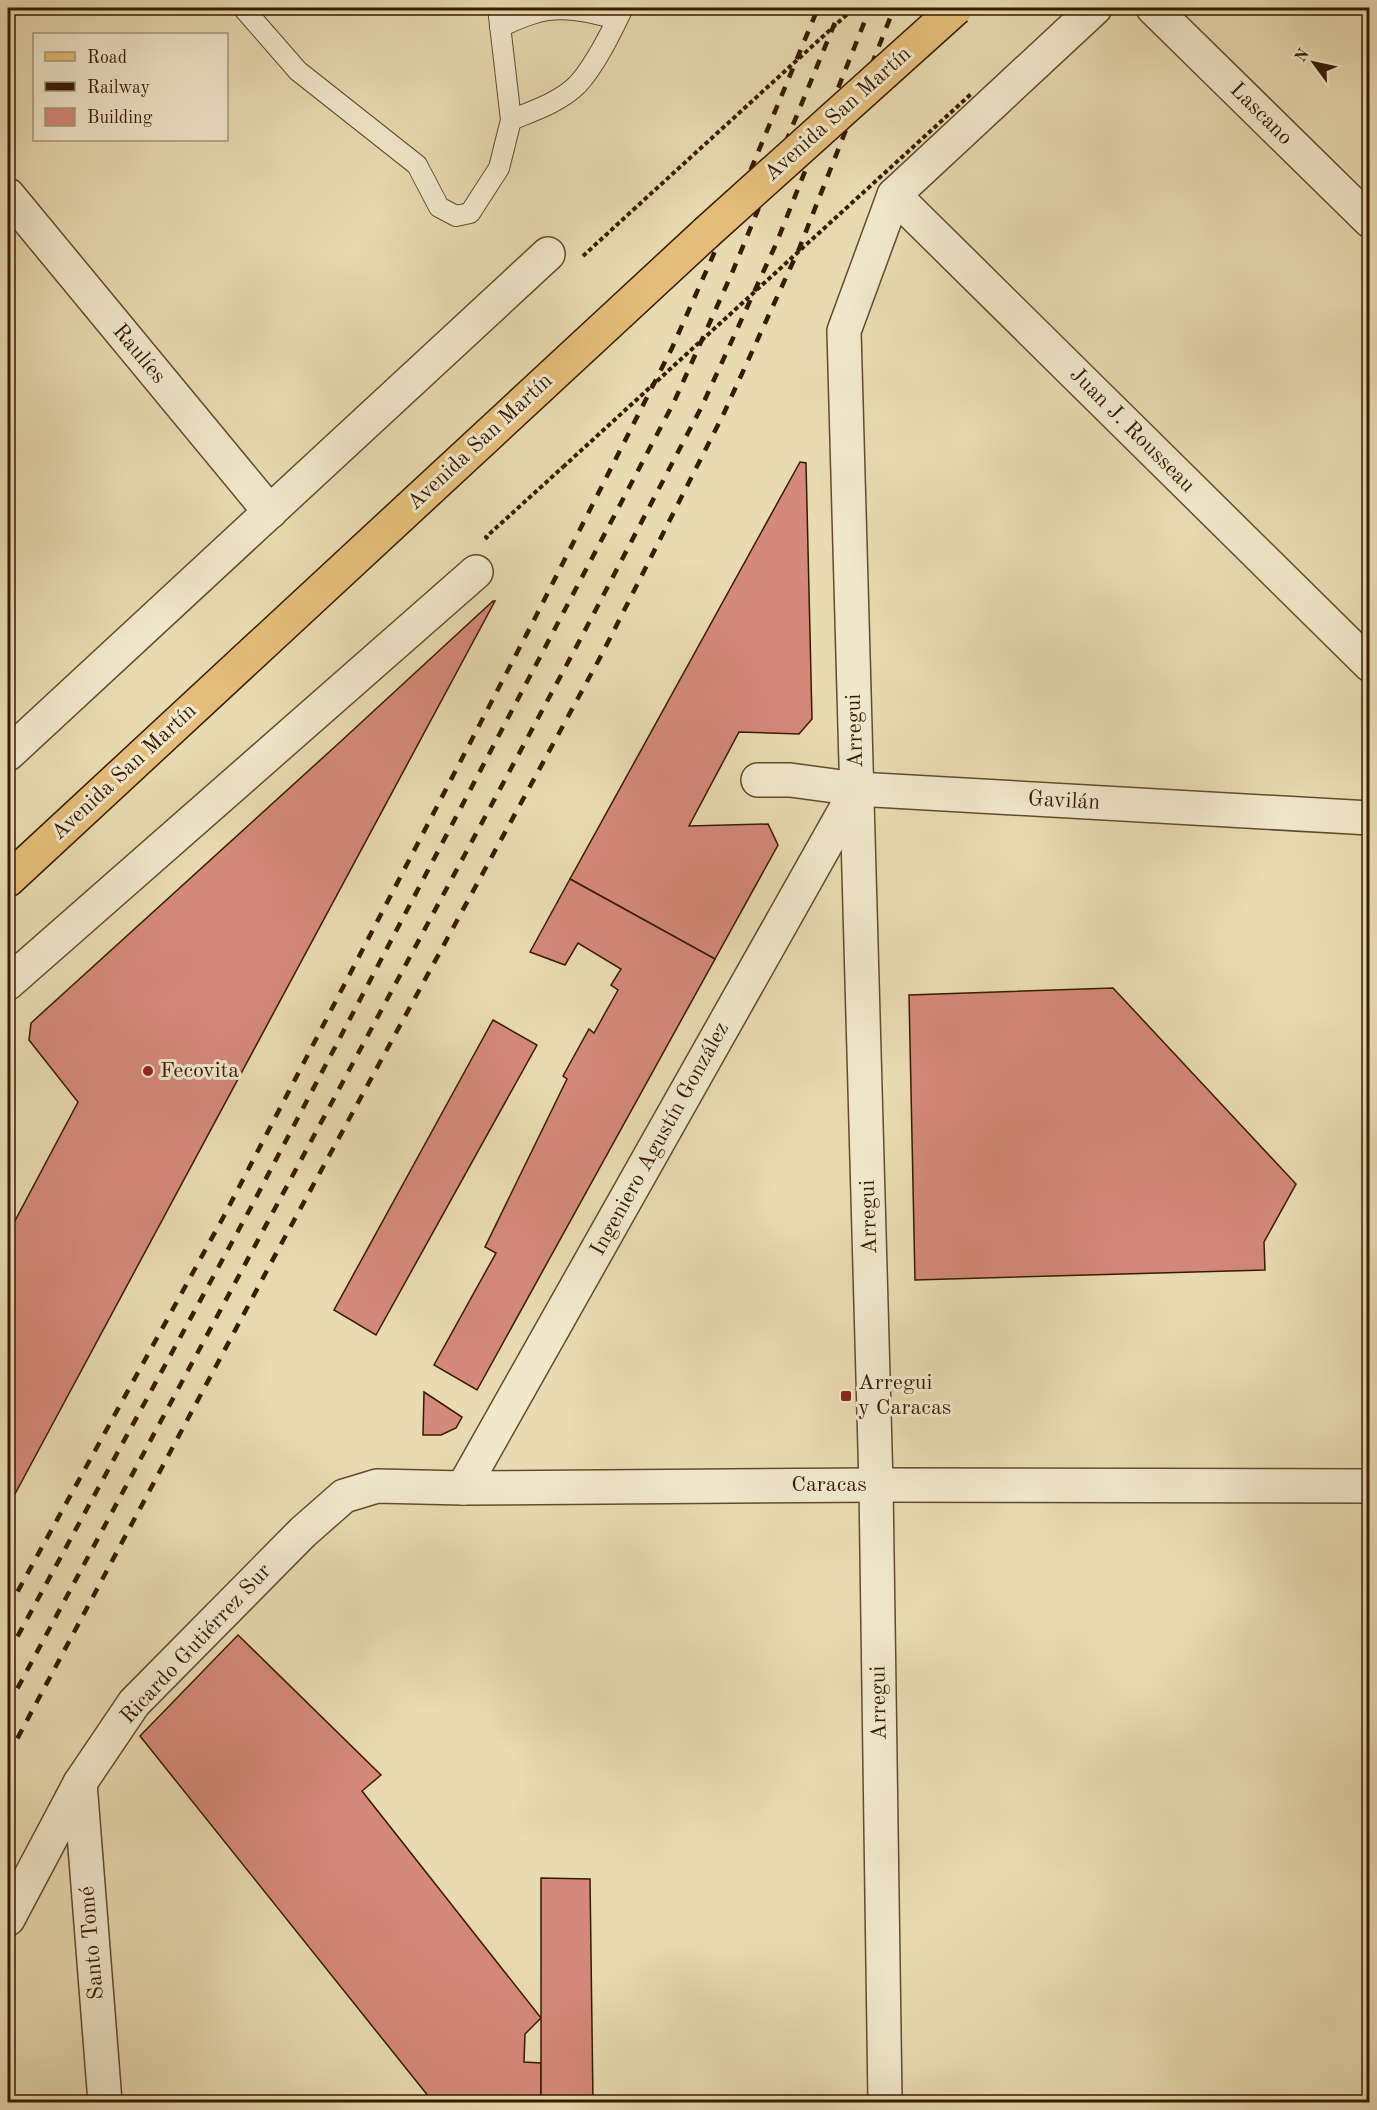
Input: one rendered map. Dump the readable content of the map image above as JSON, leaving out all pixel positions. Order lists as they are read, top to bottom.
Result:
{
  "streets": {
    "main road": ["Avenida San Martín"],
    "street": [
      "Lascano",
      "Raulíes",
      "Juan J. Rousseau",
      "Arregui",
      "Gavilán",
      "Ingeniero Agustín González",
      "Caracas",
      "Ricardo Gutiérrez Sur",
      "Santo Tomé"
    ]
  },
  "crossings": [
    ["Juan J. Rousseau", "Arregui"],
    ["Arregui", "Gavilán"],
    ["Arregui", "Ingeniero Agustín González"],
    ["Arregui", "Caracas"],
    ["Gavilán", "Ingeniero Agustín González"],
    ["Ingeniero Agustín González", "Caracas"],
    ["Caracas", "Ricardo Gutiérrez Sur"],
    ["Ricardo Gutiérrez Sur", "Santo Tomé"]
  ],
  "places": {
    "other": ["Fecovita"],
    "transit": ["Arregui y Caracas"]
  },
  "legend": ["Road", "Railway", "Building"],
  "north": "top left"
}
